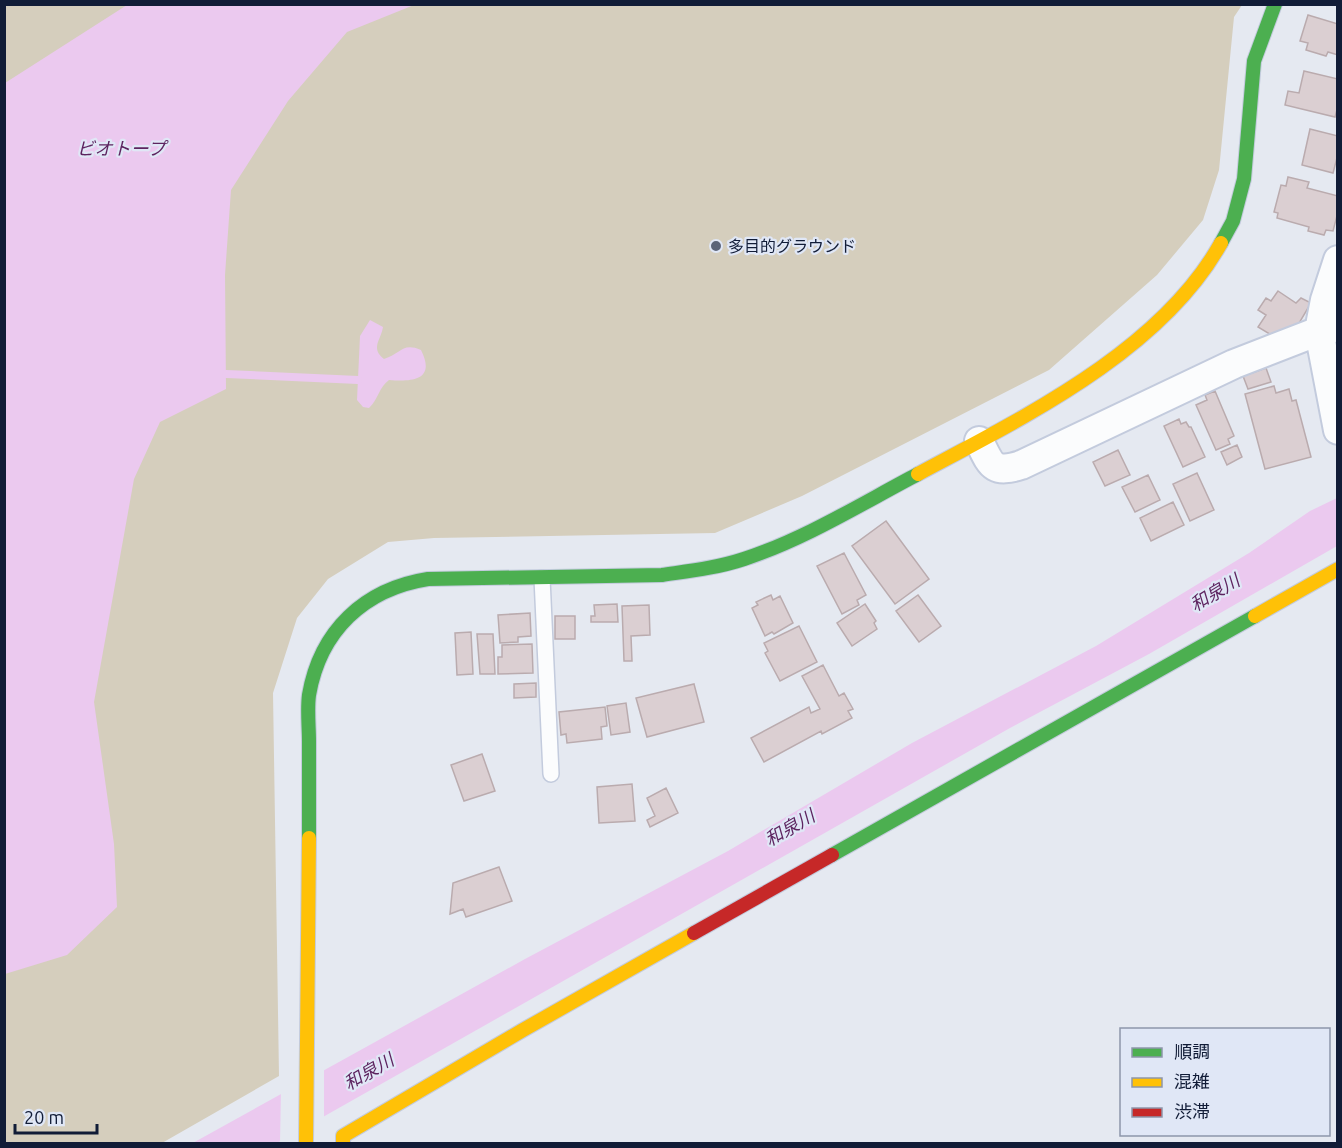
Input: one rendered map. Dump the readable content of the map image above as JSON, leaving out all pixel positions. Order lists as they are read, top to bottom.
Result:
{
  "water": ["ビオトープ", "和泉川"],
  "places": ["多目的グラウンド"],
  "legend": ["順調", "混雑", "渋滞"],
  "scale_bar": "20 m"
}
